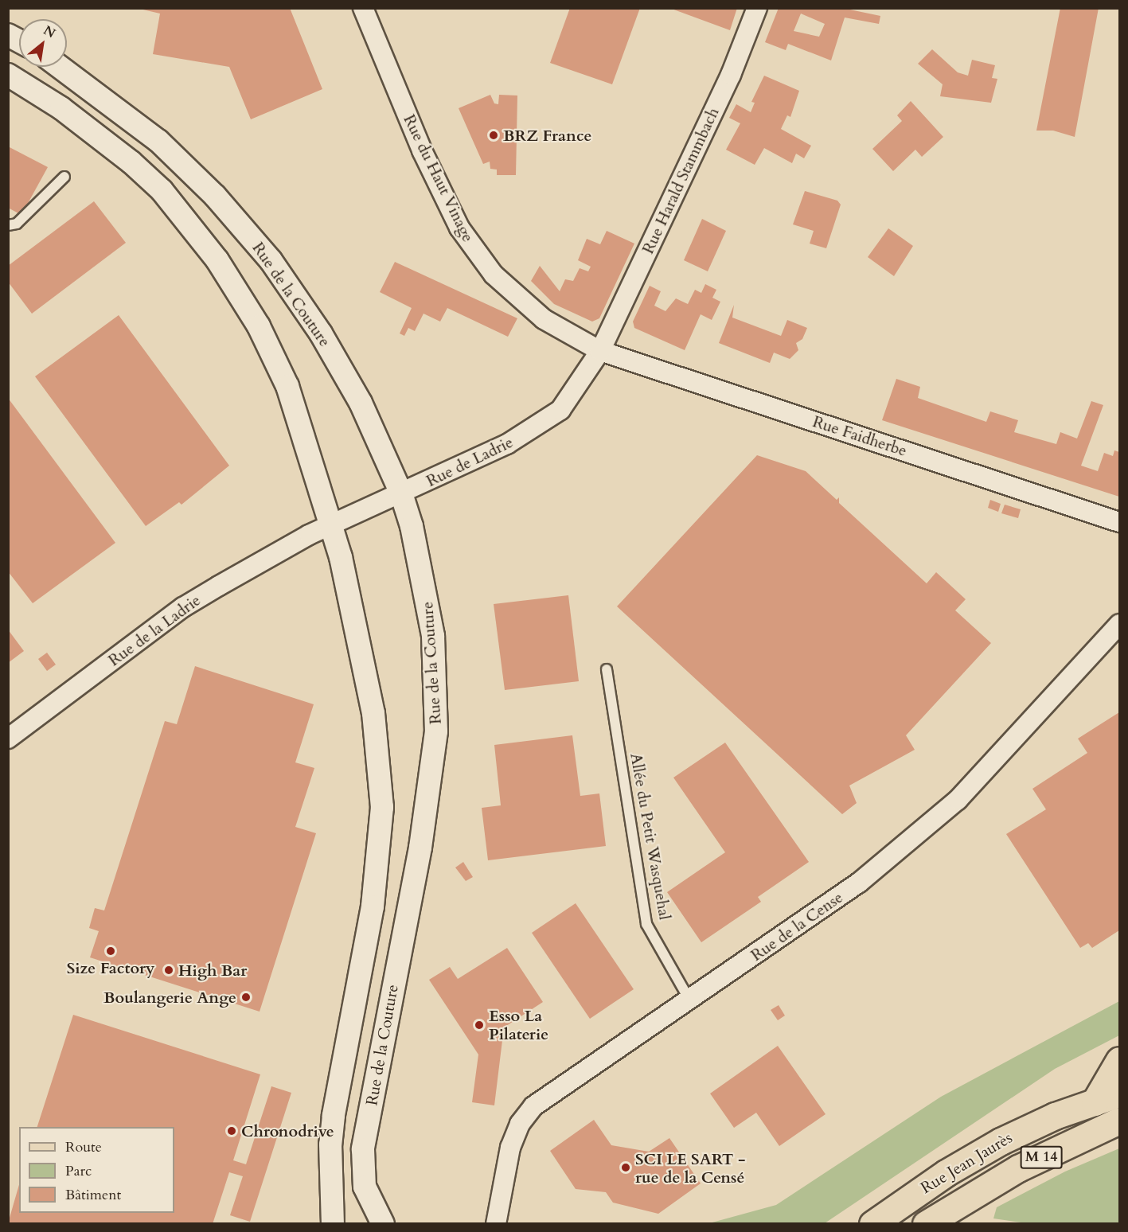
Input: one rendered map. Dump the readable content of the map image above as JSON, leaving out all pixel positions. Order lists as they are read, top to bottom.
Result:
{
  "streets": {
    "main road": ["M 14", "Rue Jean Jaurès"],
    "street": [
      "Rue du Haut Vinage",
      "Rue Harald Stammbach",
      "Rue de la Couture",
      "Rue Faidherbe",
      "Rue de Ladrie",
      "Rue de la Ladrie",
      "Rue de la Cense"
    ],
    "lane": ["Allée du Petit Wasquehal"]
  },
  "crossings": [
    ["Rue du Haut Vinage", "Rue Harald Stammbach"],
    ["Rue du Haut Vinage", "Rue Faidherbe"],
    ["Rue du Haut Vinage", "Rue de Ladrie"],
    ["Rue Harald Stammbach", "Rue Faidherbe"],
    ["Rue Harald Stammbach", "Rue de Ladrie"],
    ["Rue de la Couture", "Rue de Ladrie"],
    ["Rue Faidherbe", "Rue de Ladrie"],
    ["Rue de Ladrie", "Rue de la Ladrie"],
    ["Allée du Petit Wasquehal", "Rue de la Cense"]
  ],
  "places": [
    "BRZ France",
    "Size Factory",
    "High Bar",
    "Boulangerie Ange",
    "Esso La Pilaterie",
    "Chronodrive",
    "SCI LE SART - rue de la Censé"
  ],
  "legend": ["Route", "Parc", "Bâtiment"],
  "north": "top right"
}
